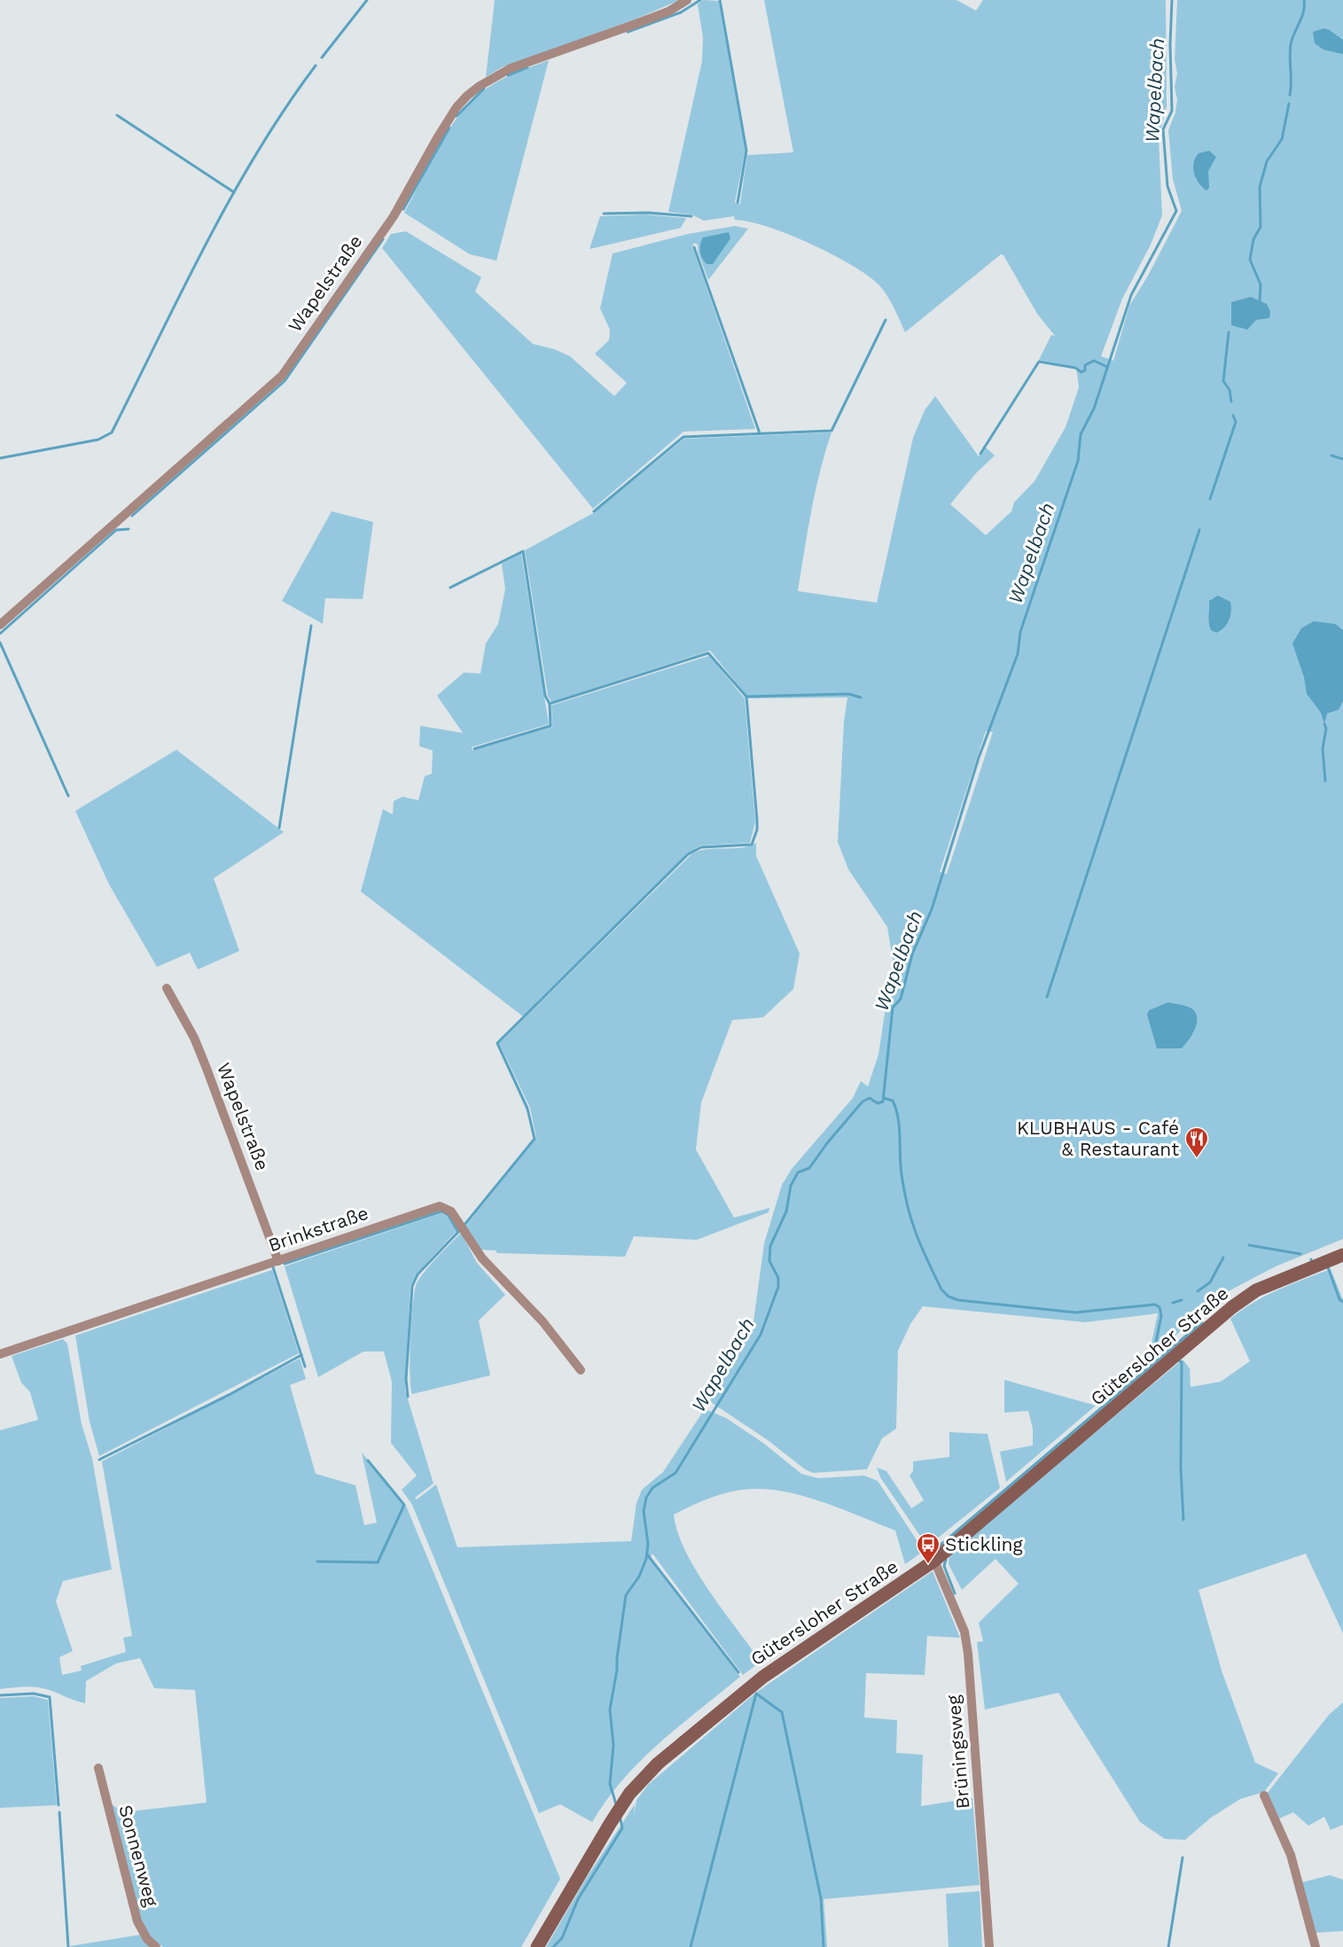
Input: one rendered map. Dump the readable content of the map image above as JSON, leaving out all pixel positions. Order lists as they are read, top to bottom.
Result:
{
  "streets": {
    "main road": ["Gütersloher Straße"],
    "street": [
      "Wapelstraße",
      "Brinkstraße",
      "Brüningsweg",
      "Sonnenweg"
    ]
  },
  "crossings": [
    ["Wapelstraße", "Brinkstraße"],
    ["Gütersloher Straße", "Brüningsweg"]
  ],
  "water": ["Wapelbach"],
  "places": {
    "restaurant": ["KLUBHAUS - Café & Restaurant"],
    "bus stop": ["Stickling"]
  }
}
